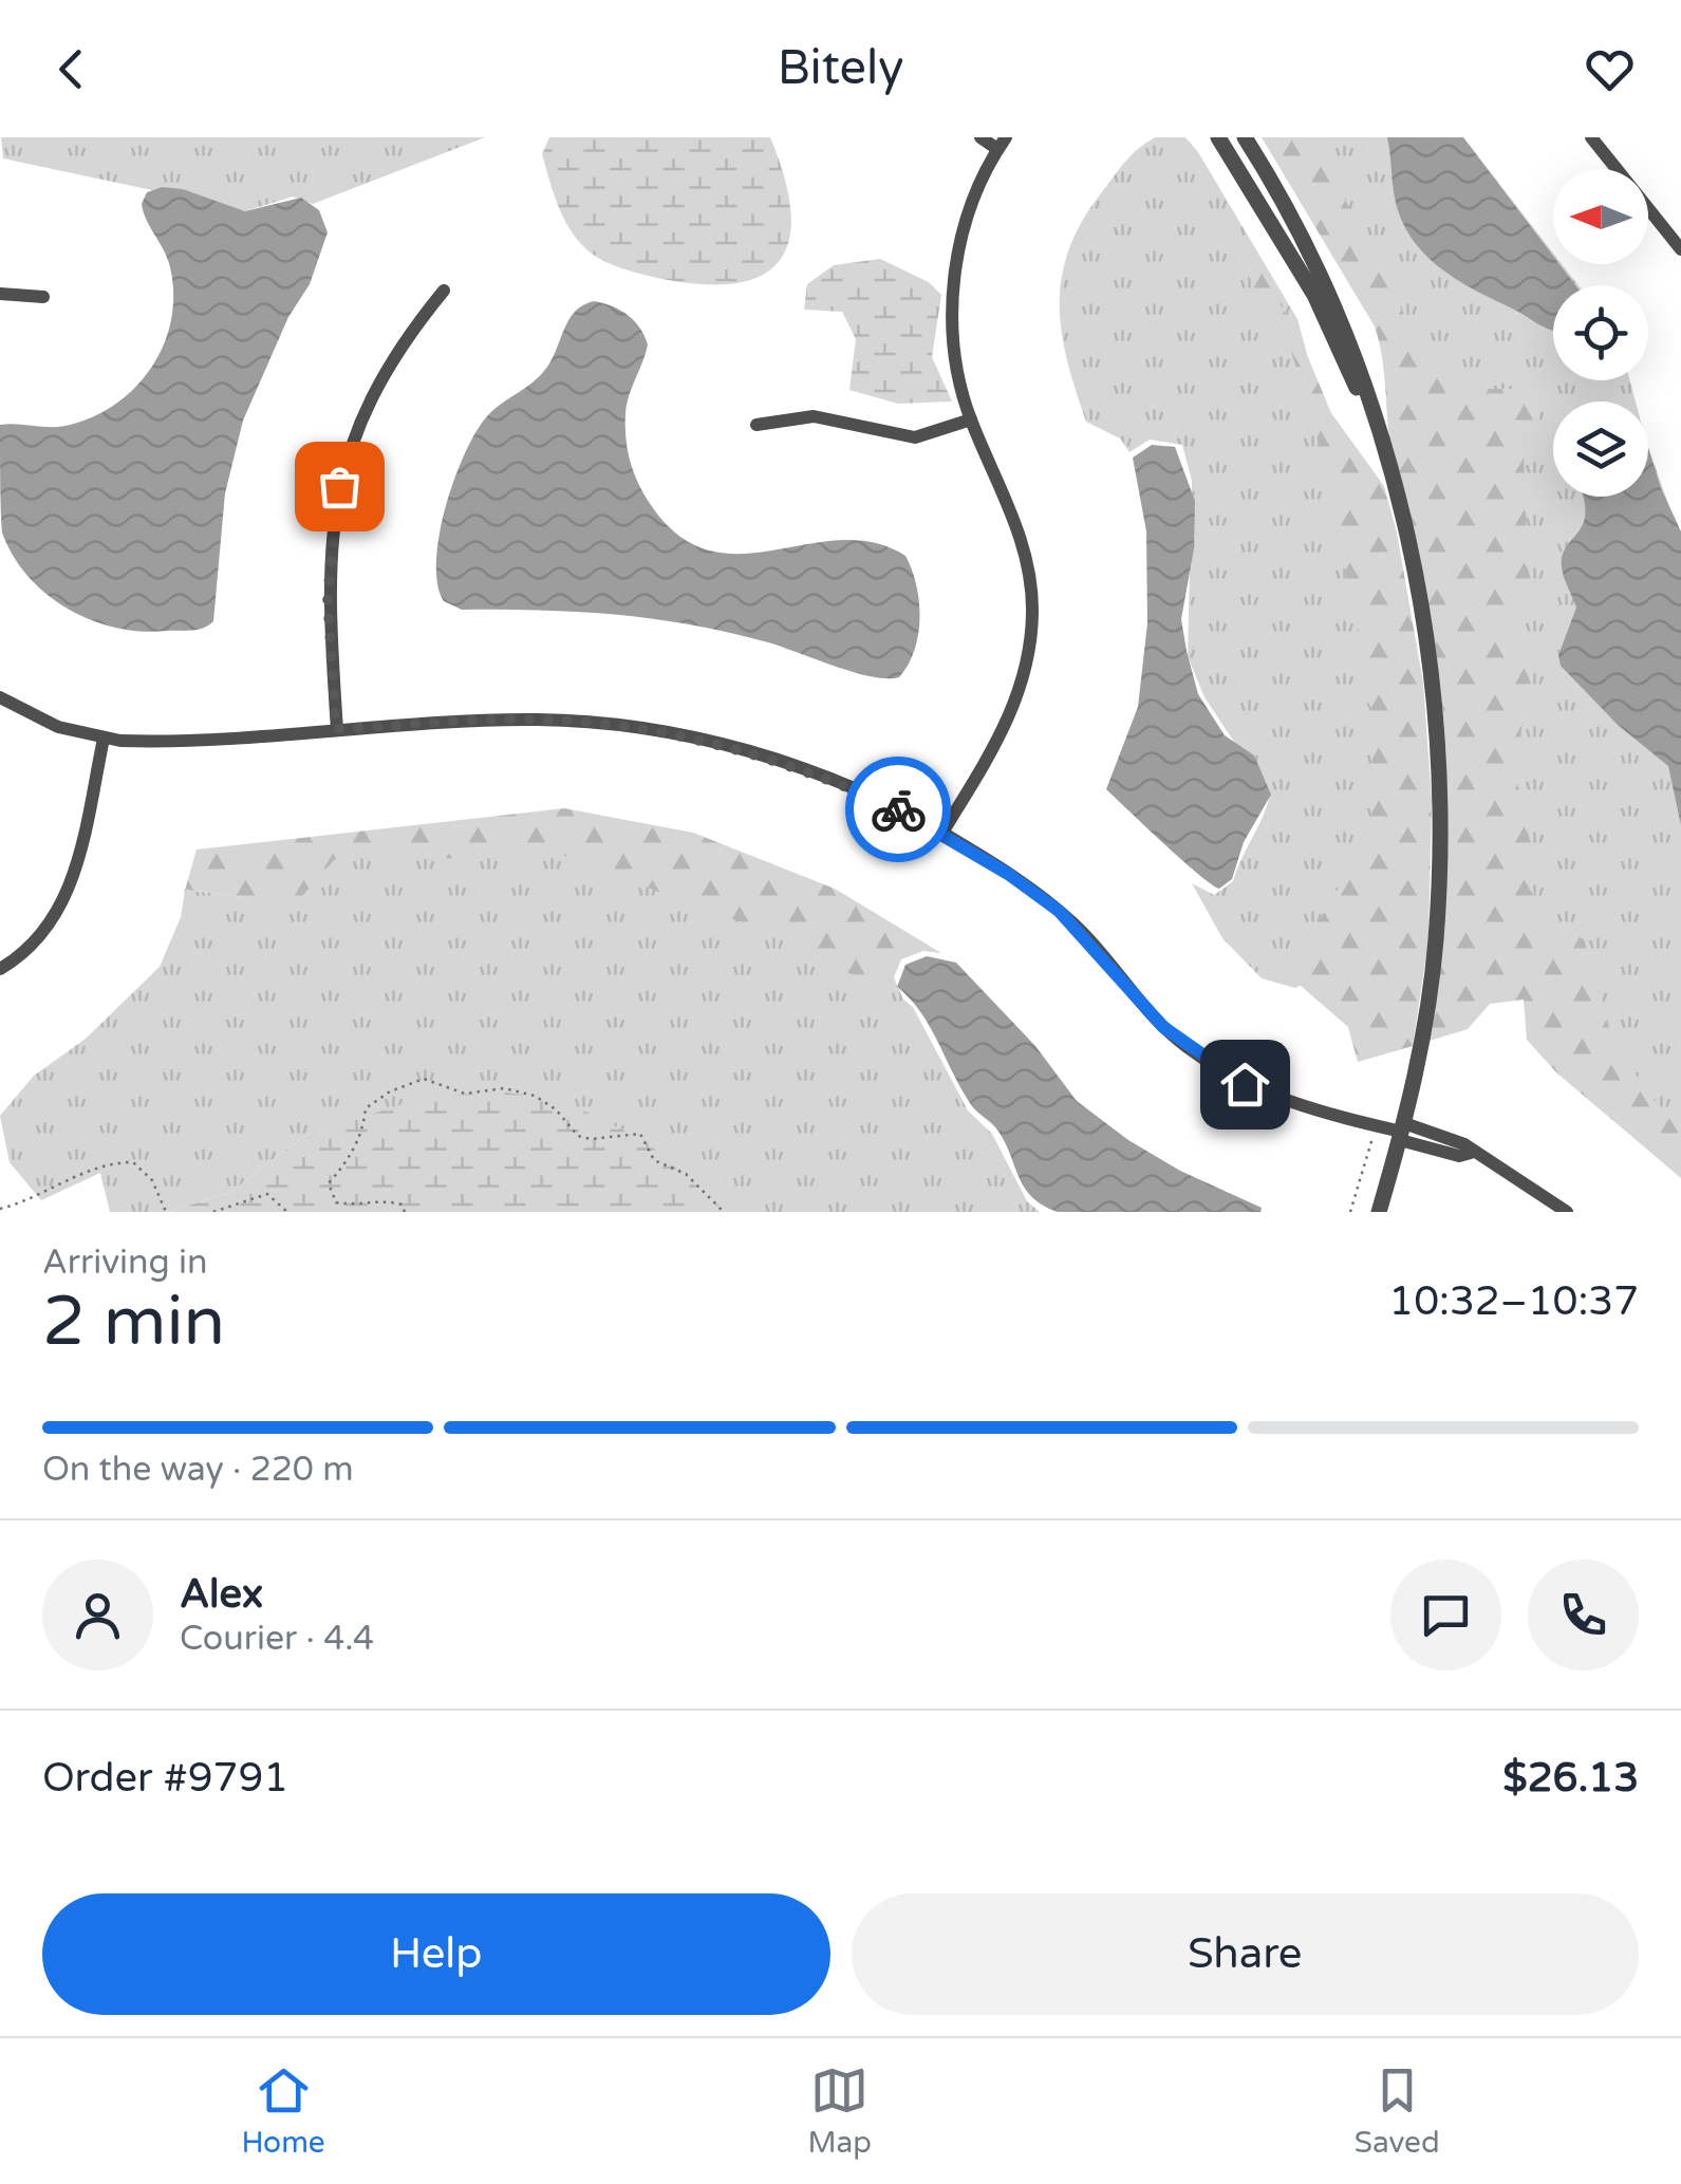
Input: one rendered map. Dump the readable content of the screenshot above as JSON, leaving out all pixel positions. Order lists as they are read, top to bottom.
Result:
{
  "north": "left",
  "page": {
    "header": "Bitely",
    "heading": ["2 min", "Arriving in", "10:32–10:37"],
    "panel": [
      "Alex",
      "Courier · 4.4",
      "Order #9791",
      "$26.13"
    ],
    "bar": "On the way · 220 m",
    "buttons": ["Help", "Share"],
    "tabs": ["Home", "Map", "Saved"]
  }
}
